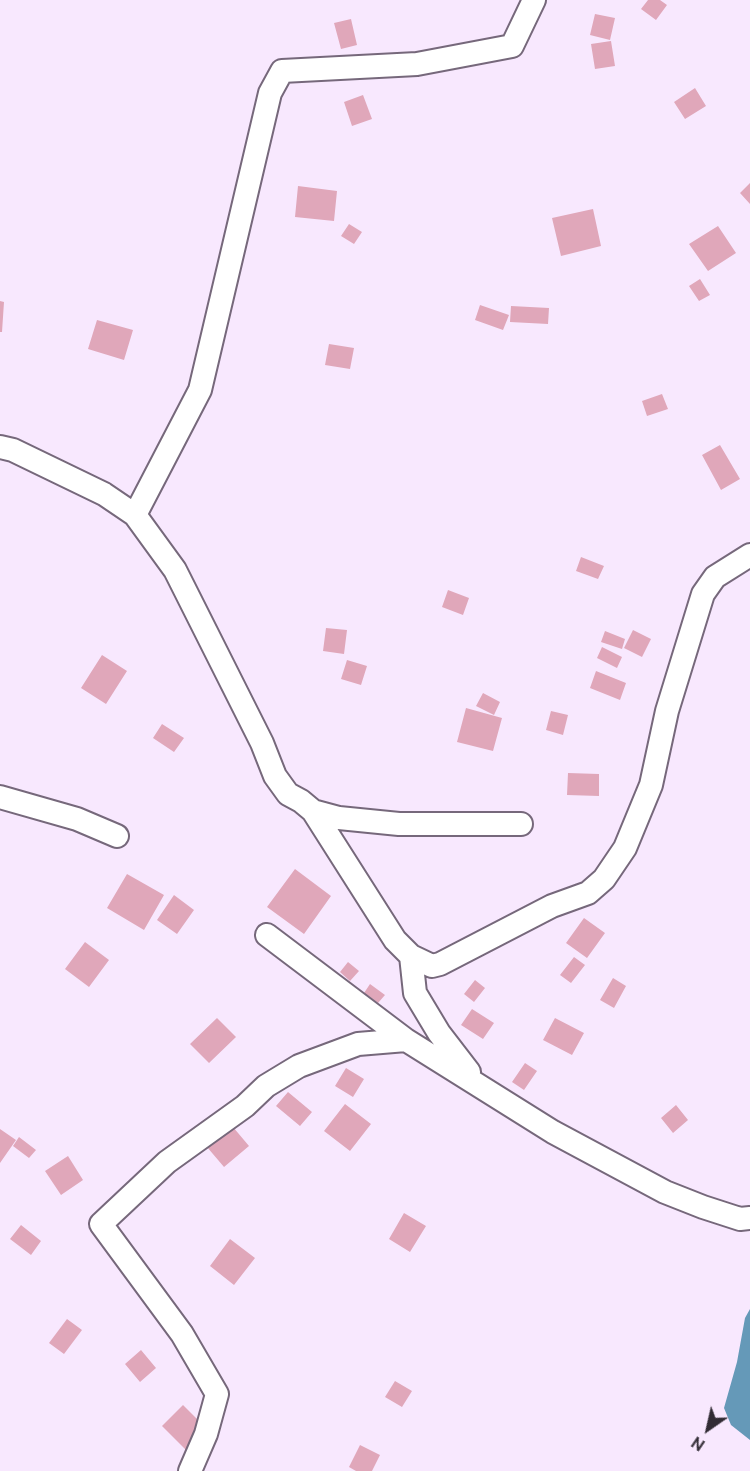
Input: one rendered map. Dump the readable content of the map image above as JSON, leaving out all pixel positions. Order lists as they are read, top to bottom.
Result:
{
  "north": "bottom left"
}
